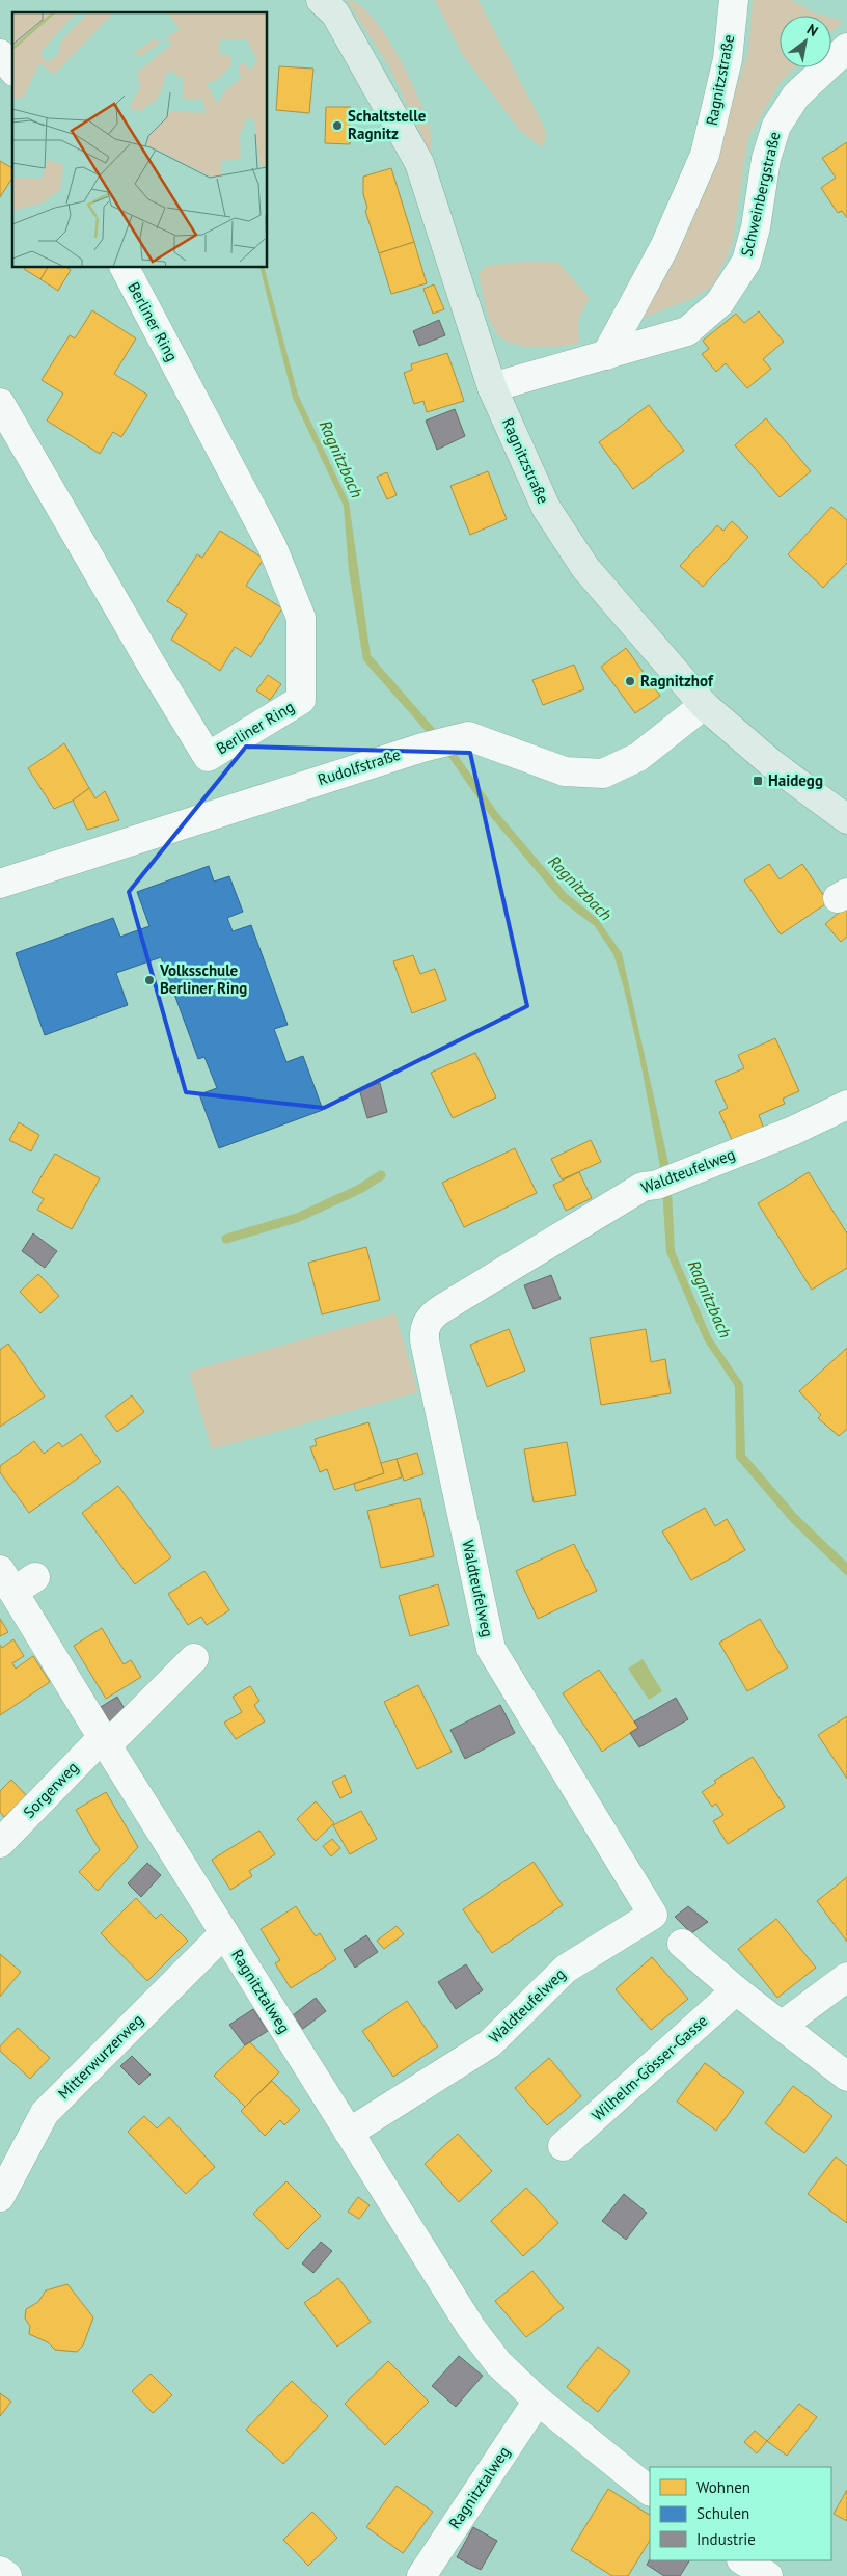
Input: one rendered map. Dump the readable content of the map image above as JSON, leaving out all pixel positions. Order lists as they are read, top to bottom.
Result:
{
  "streets": {
    "main road": ["Ragnitzstraße"],
    "street": [
      "Schweinbergstraße",
      "Berliner Ring",
      "Rudolfstraße",
      "Waldteufelweg",
      "Sorgerweg",
      "Ragnitztalweg",
      "Mitterwurzerweg",
      "Wilhelm-Gösser-Gasse"
    ]
  },
  "crossings": [
    ["Ragnitzstraße", "Schweinbergstraße"],
    ["Ragnitzstraße", "Rudolfstraße"],
    ["Waldteufelweg", "Ragnitztalweg"],
    ["Sorgerweg", "Ragnitztalweg"],
    ["Ragnitztalweg", "Mitterwurzerweg"]
  ],
  "water": ["Ragnitzbach"],
  "places": {
    "other": ["Schaltstelle Ragnitz", "Ragnitzhof", "Volksschule Berliner Ring"],
    "transit": ["Haidegg"]
  },
  "legend": ["Wohnen", "Schulen", "Industrie"],
  "north": "top right"
}
